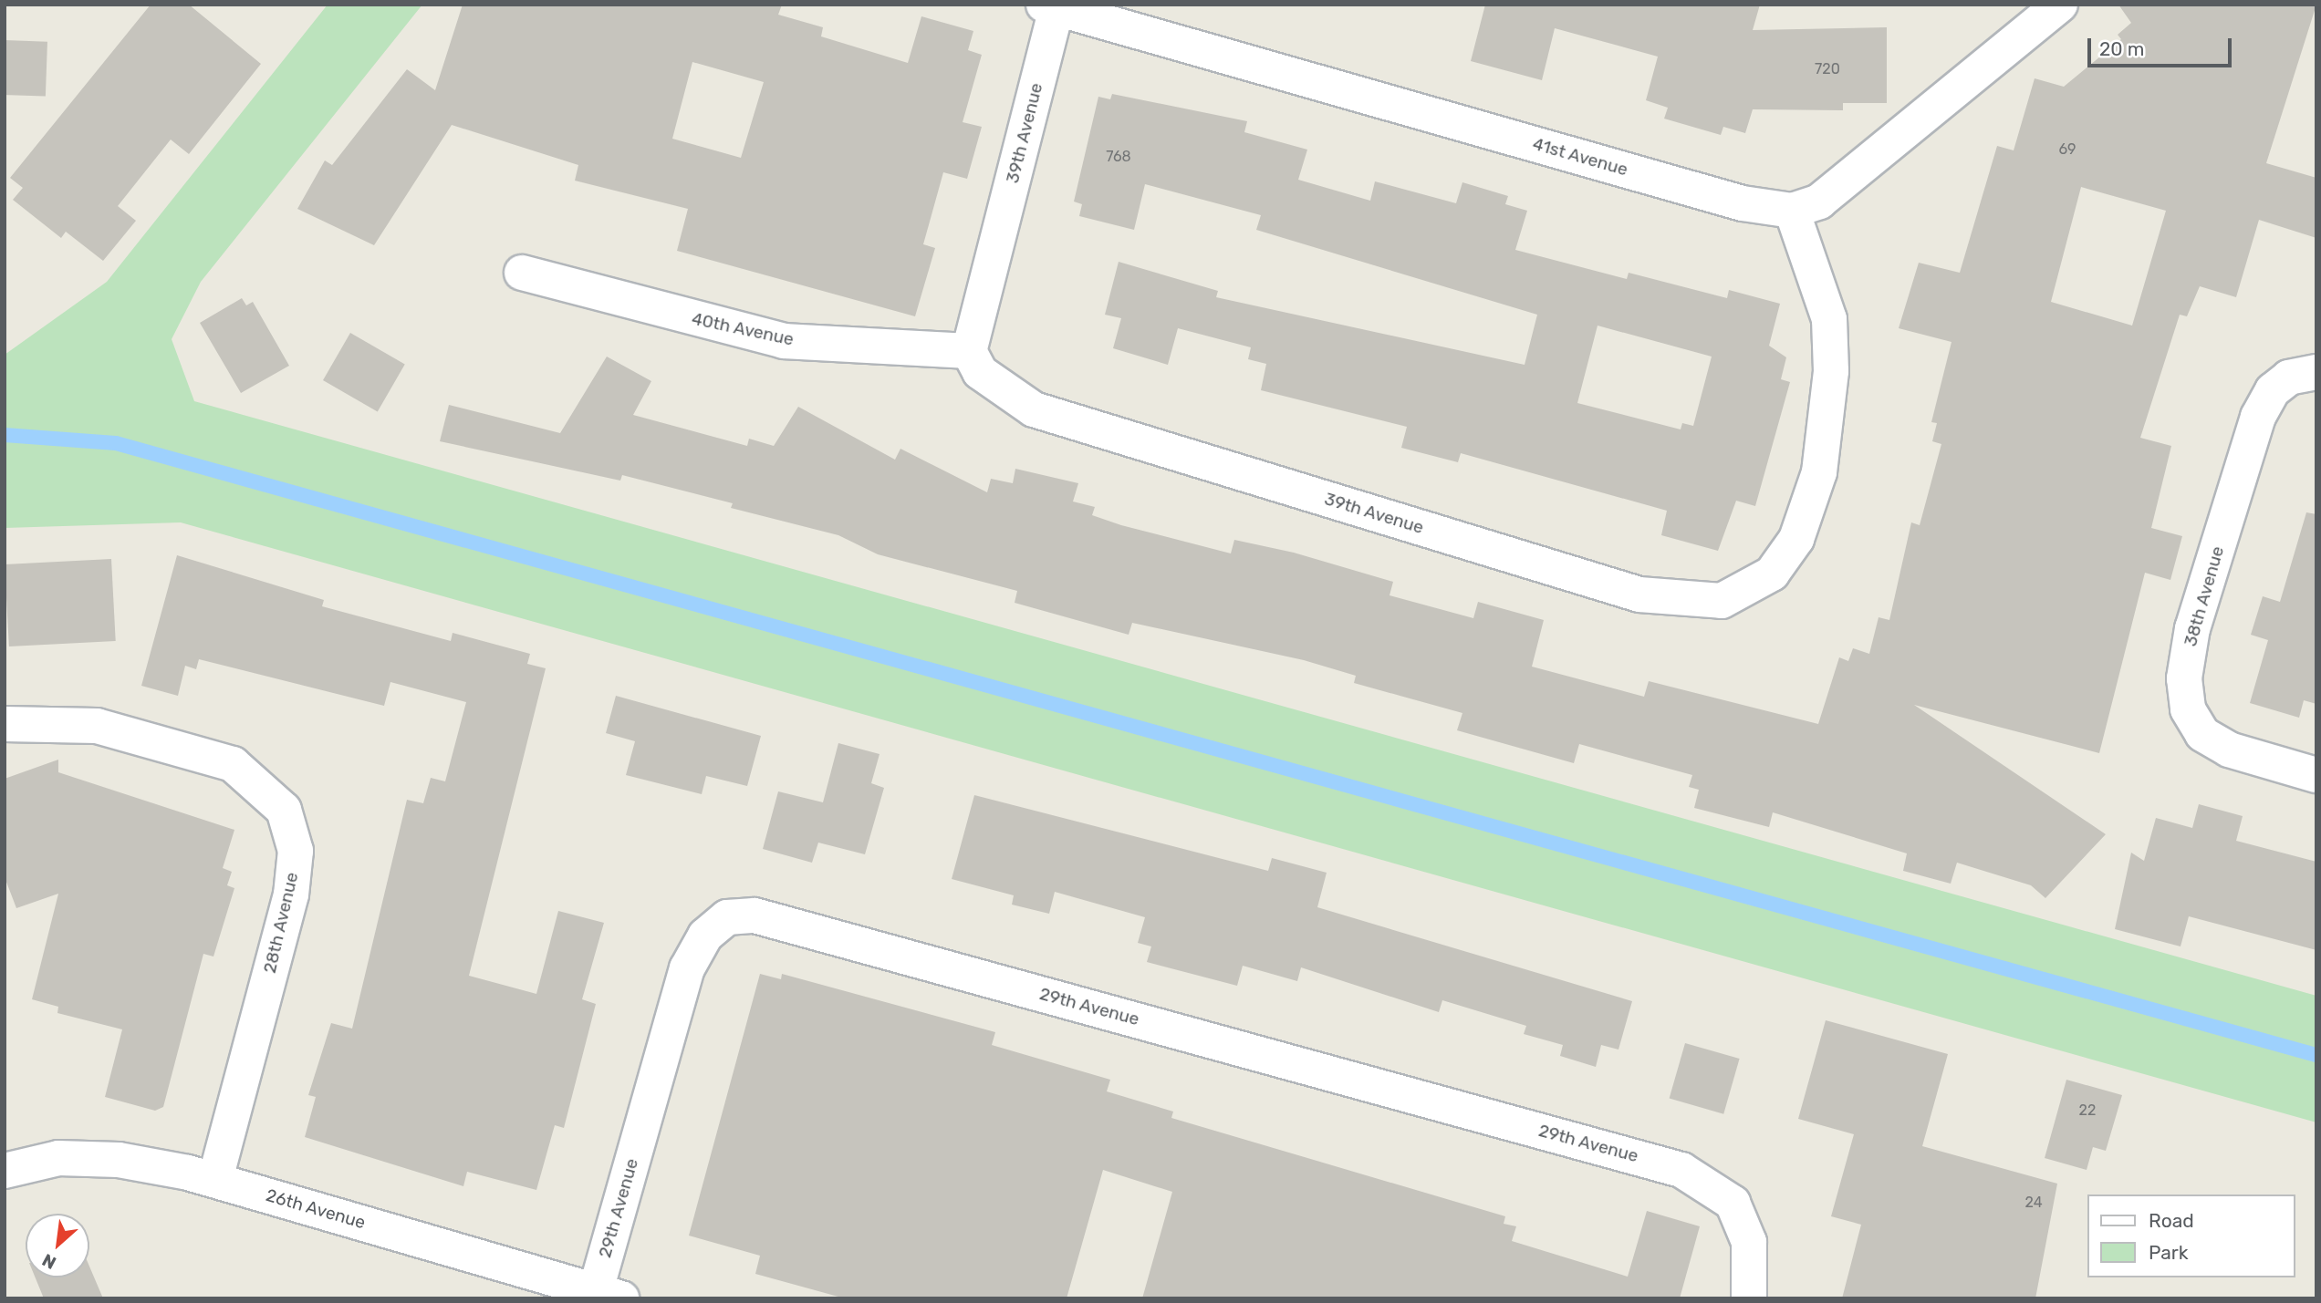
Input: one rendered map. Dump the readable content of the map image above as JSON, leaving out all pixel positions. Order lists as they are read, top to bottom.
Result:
{
  "streets": {
    "street": [
      "39th Avenue",
      "41st Avenue",
      "40th Avenue",
      "38th Avenue",
      "28th Avenue",
      "29th Avenue",
      "26th Avenue"
    ]
  },
  "crossings": [
    ["39th Avenue", "41st Avenue"],
    ["39th Avenue", "40th Avenue"],
    ["28th Avenue", "26th Avenue"],
    ["29th Avenue", "26th Avenue"]
  ],
  "house_numbers": [
    "720",
    "69",
    "768",
    "22",
    "24"
  ],
  "legend": ["Road", "Park"],
  "scale_bar": "20 m",
  "north": "bottom left"
}
